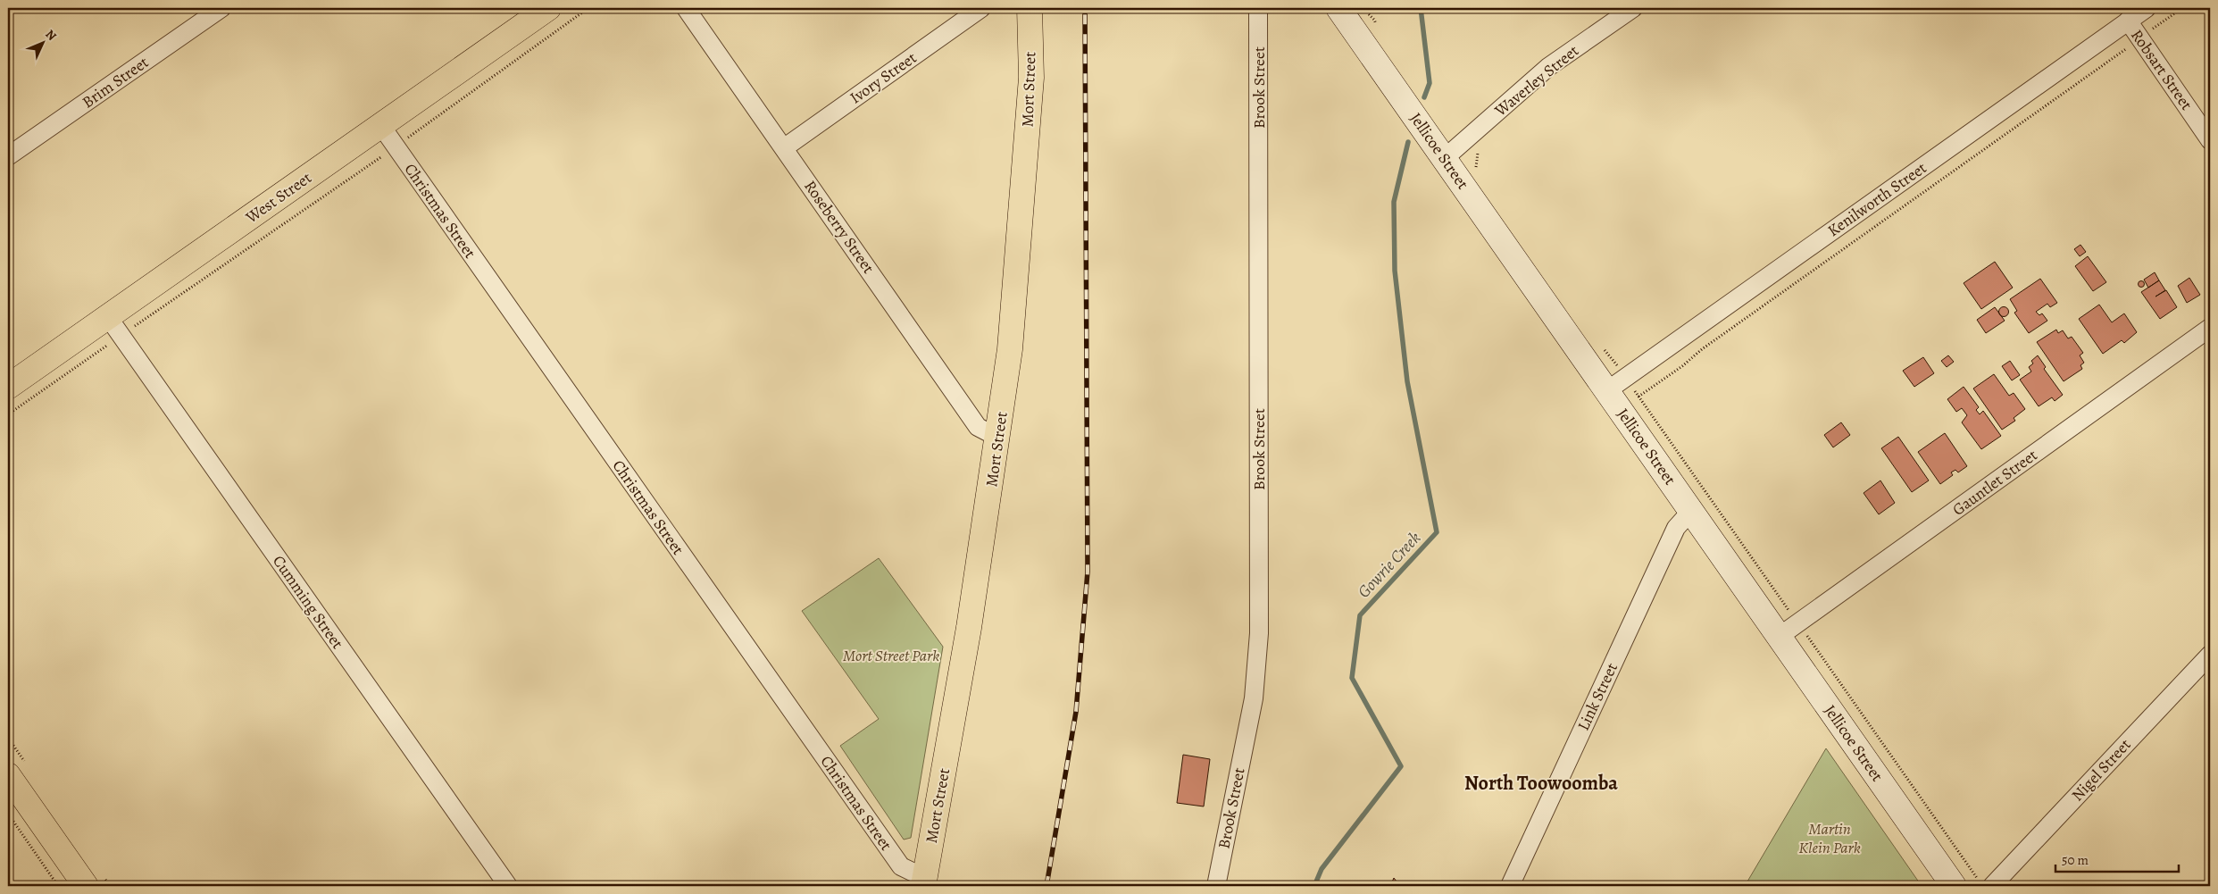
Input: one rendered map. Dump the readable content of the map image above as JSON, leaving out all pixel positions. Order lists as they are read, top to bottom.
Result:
{
  "streets": {
    "main road": ["Mort Street", "Jellicoe Street", "West Street"],
    "street": [
      "Robsart Street",
      "Ivory Street",
      "Waverley Street",
      "Brim Street",
      "Brook Street",
      "Kenilworth Street",
      "Christmas Street",
      "Roseberry Street",
      "Gauntlet Street",
      "Cumming Street",
      "Link Street",
      "Nigel Street"
    ]
  },
  "crossings": [
    ["Robsart Street", "Kenilworth Street"],
    ["Ivory Street", "Roseberry Street"],
    ["Waverley Street", "Jellicoe Street"],
    ["Mort Street", "Christmas Street"],
    ["Mort Street", "Roseberry Street"],
    ["Jellicoe Street", "Kenilworth Street"],
    ["Jellicoe Street", "Gauntlet Street"],
    ["Jellicoe Street", "Link Street"],
    ["West Street", "Christmas Street"],
    ["West Street", "Cumming Street"]
  ],
  "districts": ["North Toowoomba"],
  "water": ["Gowrie Creek"],
  "parks": ["Mort Street Park", "Martin Klein Park"],
  "scale_bar": "50 m",
  "north": "top right"
}
